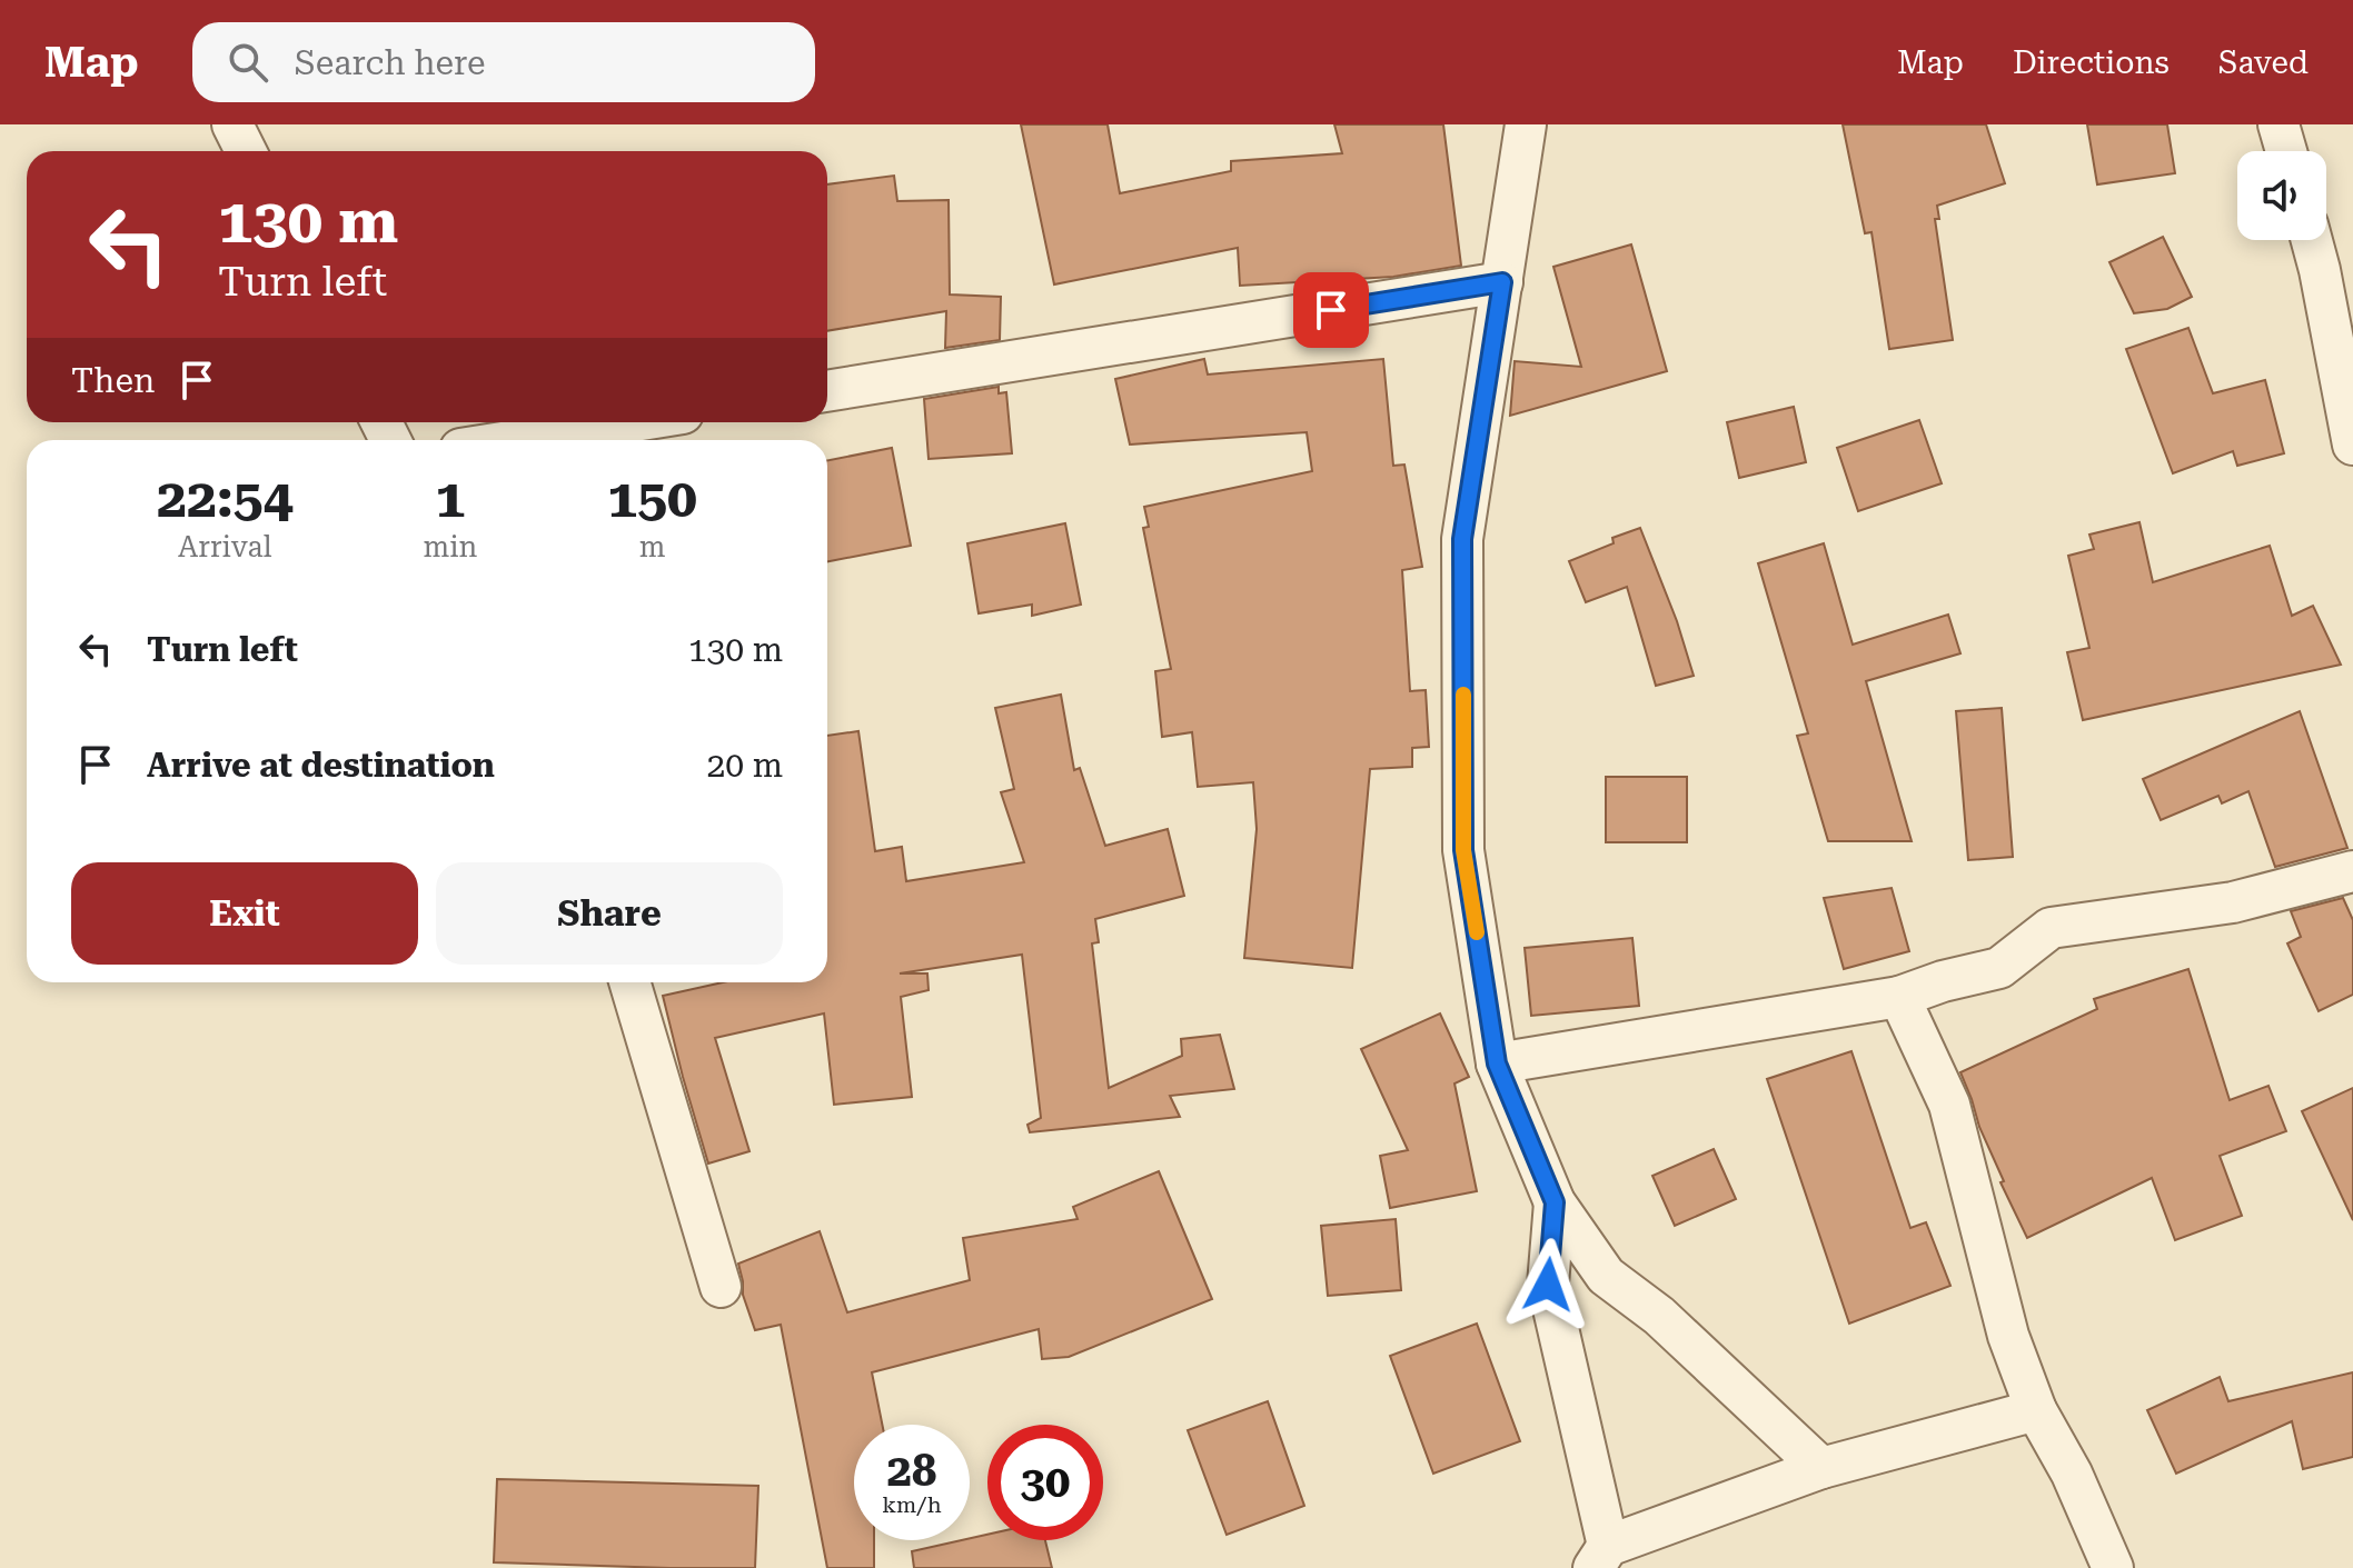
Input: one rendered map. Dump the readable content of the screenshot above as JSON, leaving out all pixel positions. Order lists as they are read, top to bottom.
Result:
{
  "page": {
    "header": "Map",
    "search": "Search here",
    "nav": ["Map", "Directions", "Saved"],
    "turn": ["130 m", "Turn left"],
    "then": "Then",
    "eta": [
      "22:54",
      "Arrival",
      "1",
      "min",
      "150",
      "m"
    ],
    "list": [
      {
        "name": "Turn left",
        "value": "130 m"
      },
      {
        "name": "Arrive at destination",
        "value": "20 m"
      }
    ],
    "buttons": ["Exit", "Share"],
    "speed": "28 km/h",
    "limit": "30"
  }
}
